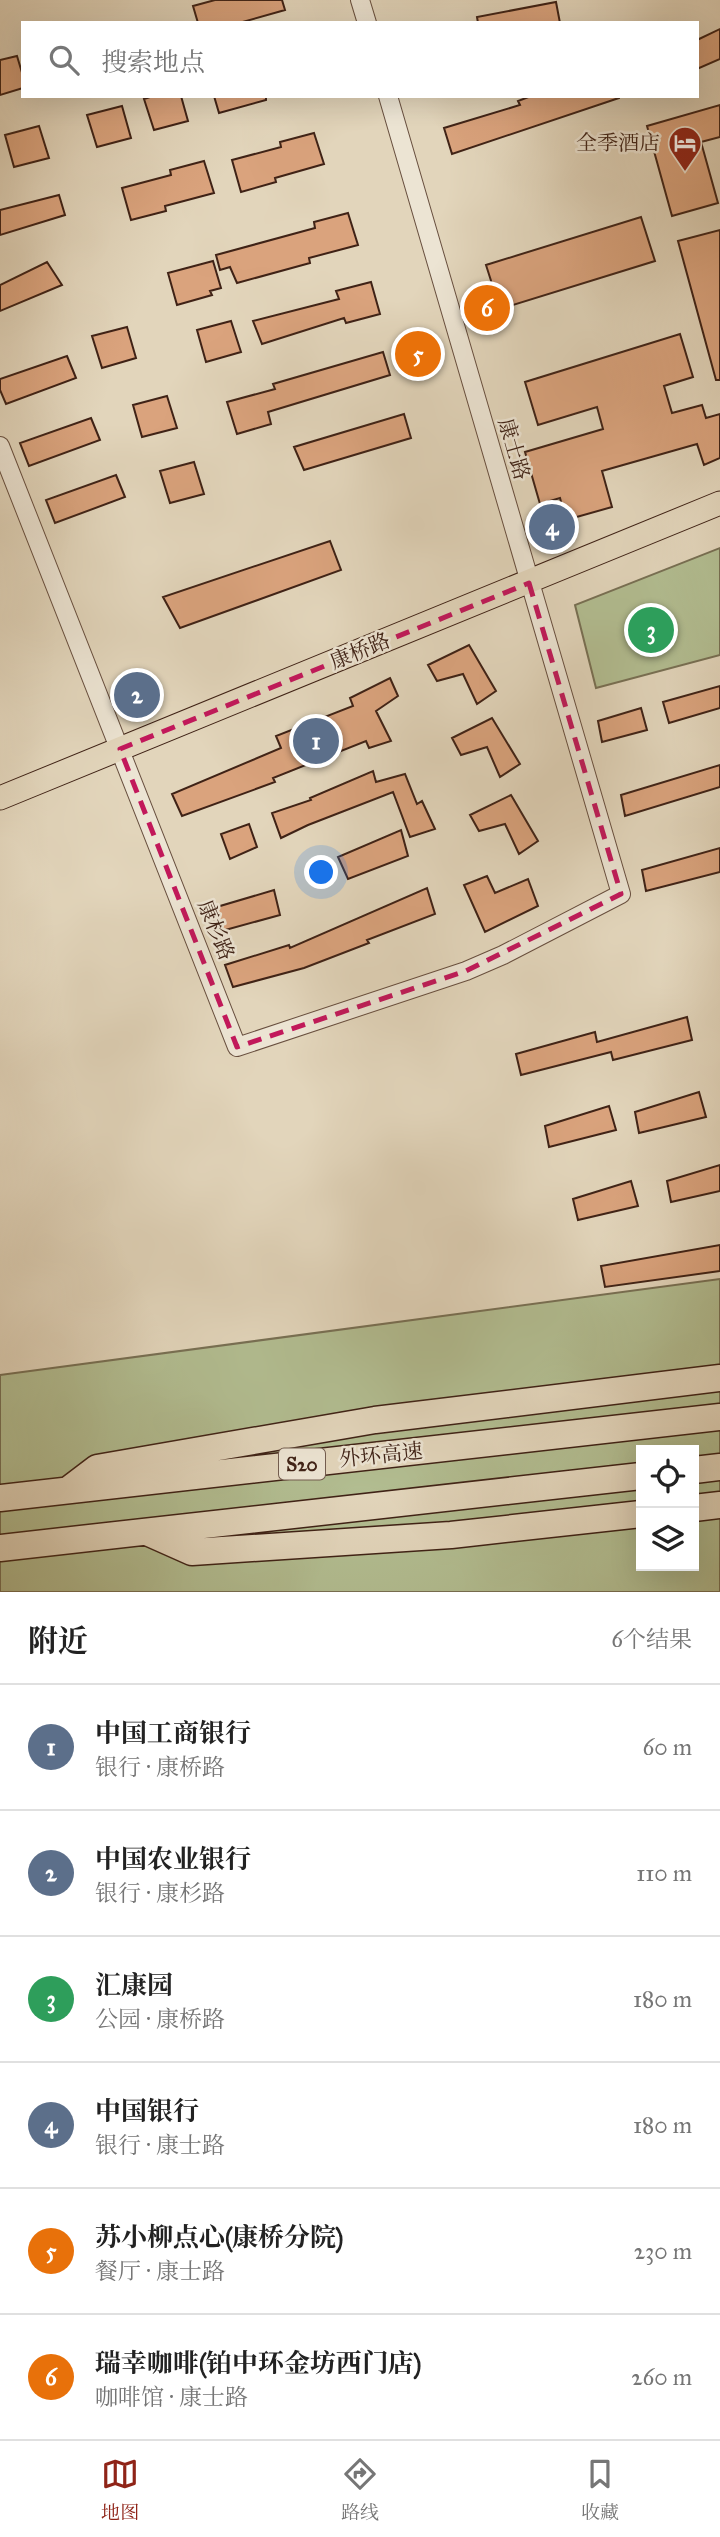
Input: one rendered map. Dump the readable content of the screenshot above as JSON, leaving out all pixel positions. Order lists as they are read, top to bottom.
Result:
{
  "streets": {
    "highway": ["外环高速", "S20"],
    "main road": ["康桥路"],
    "street": ["康士路", "康杉路"]
  },
  "crossings": [
    ["康士路", "康桥路"],
    ["康士路", "康杉路"],
    ["康桥路", "康杉路"]
  ],
  "places": {
    "hotel": ["全季酒店"]
  },
  "page": {
    "search": "搜索地点",
    "pins": [
      "6",
      "5",
      "4",
      "3",
      "2",
      "1"
    ],
    "heading": ["附近", "6个结果"],
    "list": [
      {
        "mark": "1",
        "name": "中国工商银行",
        "note": "银行 · 康桥路",
        "value": "60 m"
      },
      {
        "mark": "2",
        "name": "中国农业银行",
        "note": "银行 · 康杉路",
        "value": "110 m"
      },
      {
        "mark": "3",
        "name": "汇康园",
        "note": "公园 · 康桥路",
        "value": "180 m"
      },
      {
        "mark": "4",
        "name": "中国银行",
        "note": "银行 · 康士路",
        "value": "180 m"
      },
      {
        "mark": "5",
        "name": "苏小柳点心(康桥分院)",
        "note": "餐厅 · 康士路",
        "value": "230 m"
      },
      {
        "mark": "6",
        "name": "瑞幸咖啡(铂中环金坊西门店)",
        "note": "咖啡馆 · 康士路",
        "value": "260 m"
      }
    ],
    "nav": ["地图", "路线", "收藏"]
  }
}
